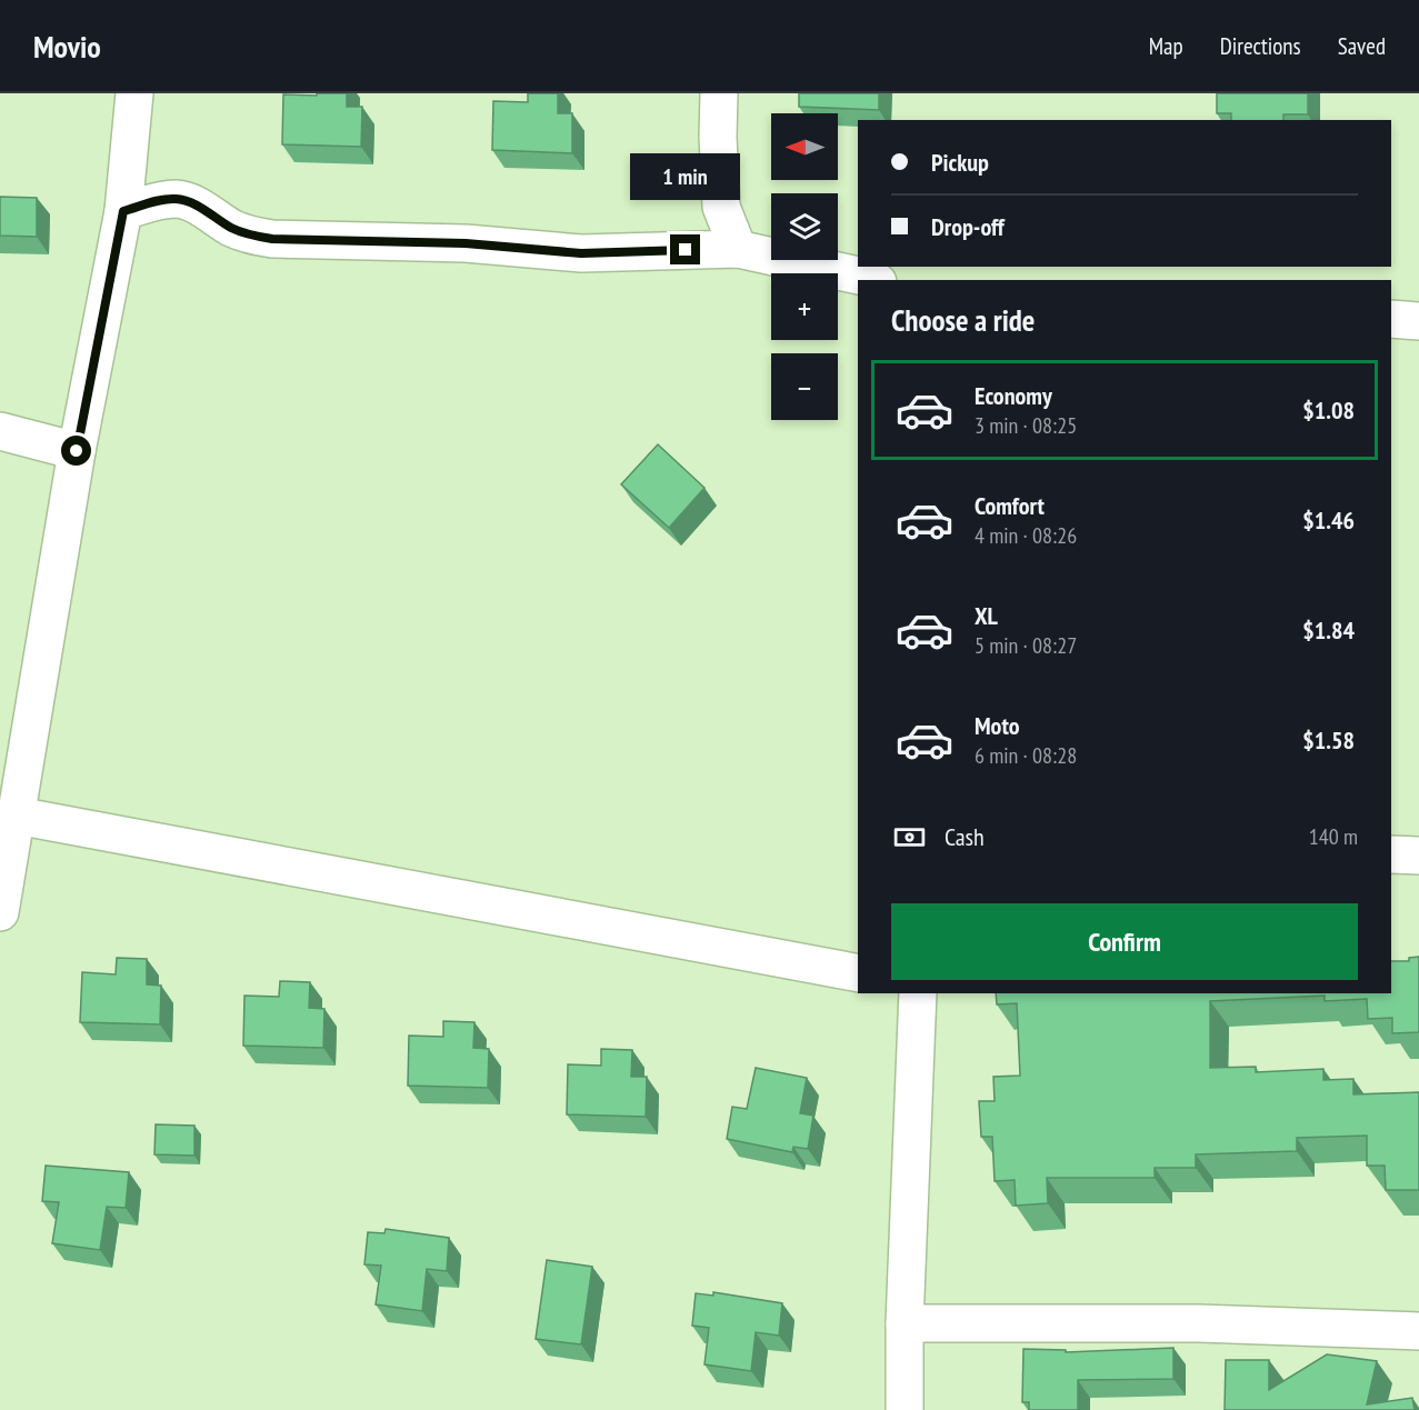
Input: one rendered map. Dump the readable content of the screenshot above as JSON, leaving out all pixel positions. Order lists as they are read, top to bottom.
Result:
{
  "north": "left",
  "page": {
    "header": "Movio",
    "nav": ["Map", "Directions", "Saved"],
    "map_buttons": ["+", "−"],
    "banner": ["Pickup", "Drop-off"],
    "bubble": "1 min",
    "heading": "Choose a ride",
    "list": [
      {
        "name": "Economy",
        "note": "3 min · 08:25",
        "value": "$1.08"
      },
      {
        "name": "Comfort",
        "note": "4 min · 08:26",
        "value": "$1.46"
      },
      {
        "name": "XL",
        "note": "5 min · 08:27",
        "value": "$1.84"
      },
      {
        "name": "Moto",
        "note": "6 min · 08:28",
        "value": "$1.58"
      }
    ],
    "pay": ["Cash", "140 m"],
    "buttons": "Confirm"
  }
}
